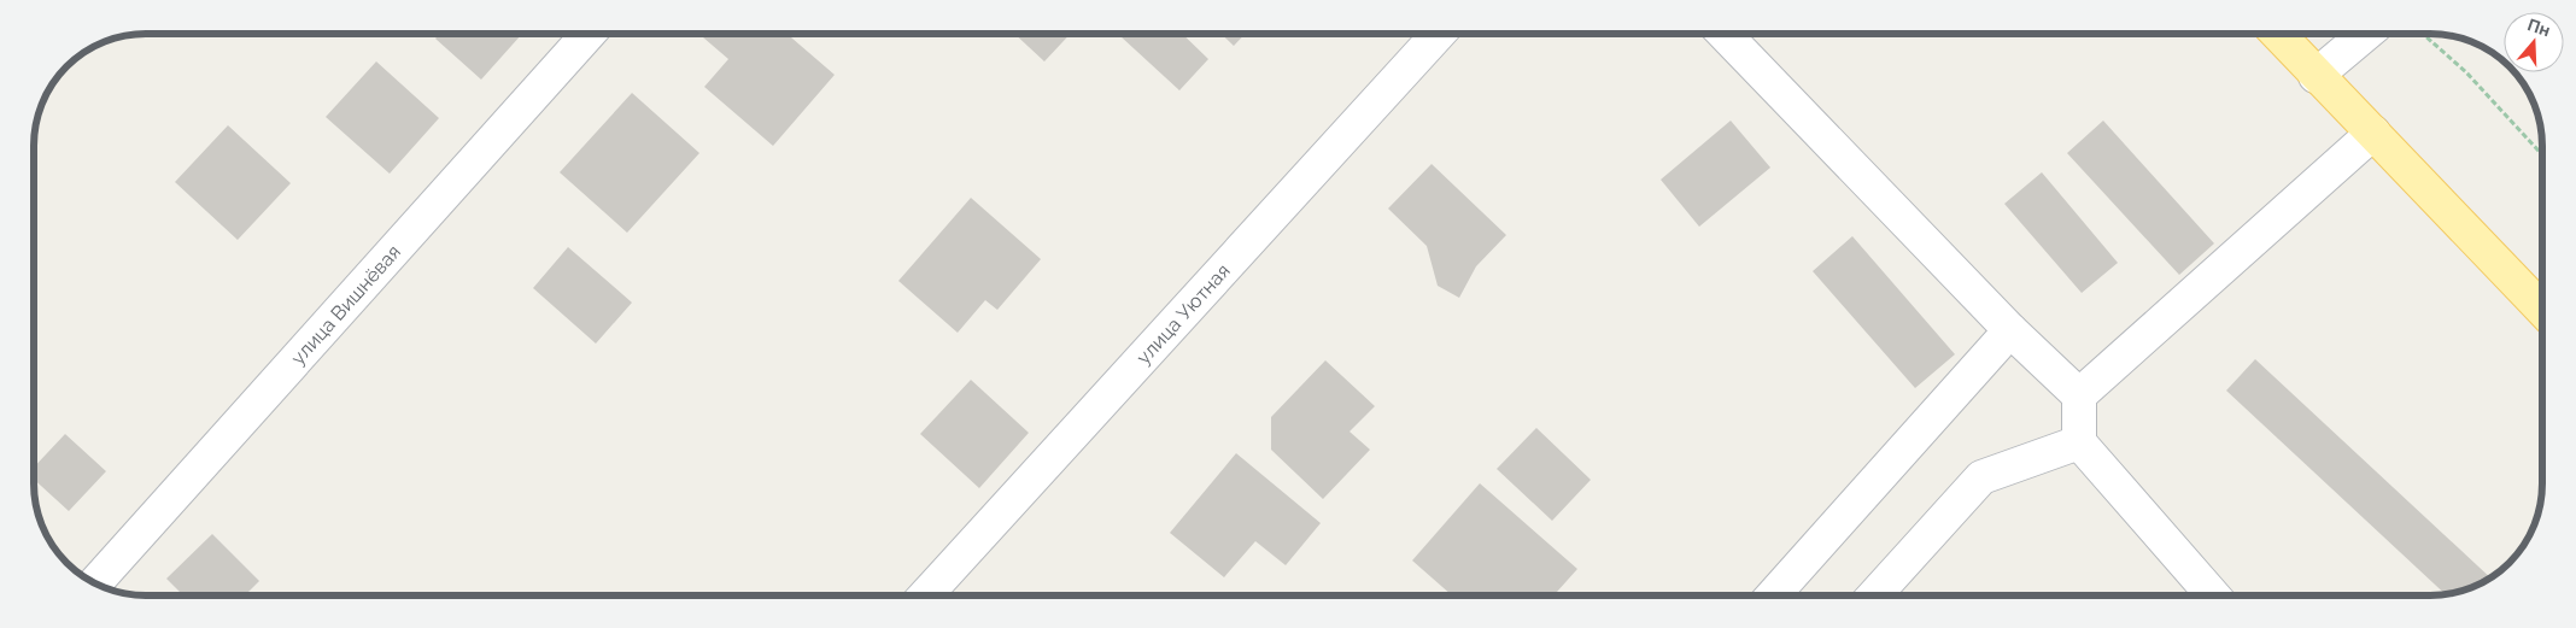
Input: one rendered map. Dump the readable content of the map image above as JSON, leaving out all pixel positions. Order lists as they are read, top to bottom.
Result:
{
  "streets": {
    "street": ["улица Вишнёвая", "улица Уютная"]
  },
  "north": "top"
}
